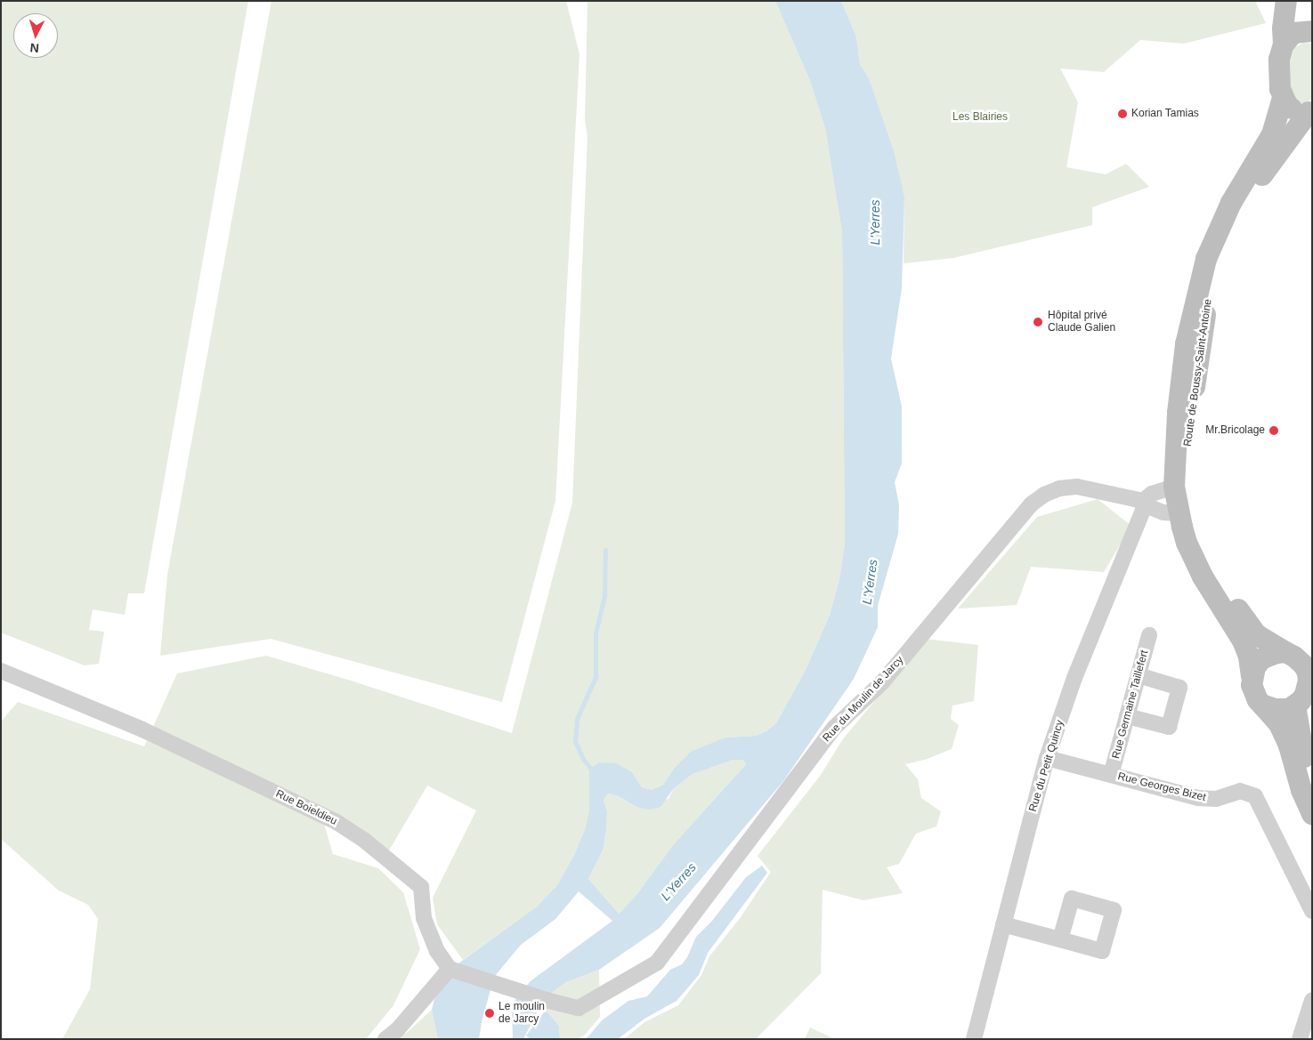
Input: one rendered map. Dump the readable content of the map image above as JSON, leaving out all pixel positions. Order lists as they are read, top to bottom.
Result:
{
  "streets": {
    "main road": ["Route de Boussy-Saint-Antoine"],
    "street": [
      "Rue du Moulin de Jarcy",
      "Rue Germaine Taillefert",
      "Rue du Petit Quincy",
      "Rue Georges Bizet",
      "Rue Boieldieu"
    ]
  },
  "crossings": [
    ["Route de Boussy-Saint-Antoine", "Rue du Moulin de Jarcy"],
    ["Rue du Moulin de Jarcy", "Rue du Petit Quincy"],
    ["Rue du Moulin de Jarcy", "Rue Boieldieu"],
    ["Rue Germaine Taillefert", "Rue Georges Bizet"],
    ["Rue du Petit Quincy", "Rue Georges Bizet"]
  ],
  "water": ["L'Yerres"],
  "parks": ["Les Blairies"],
  "places": [
    "Korian Tamias",
    "Hôpital privé Claude Galien",
    "Mr.Bricolage",
    "Le moulin de Jarcy"
  ],
  "north": "bottom"
}
